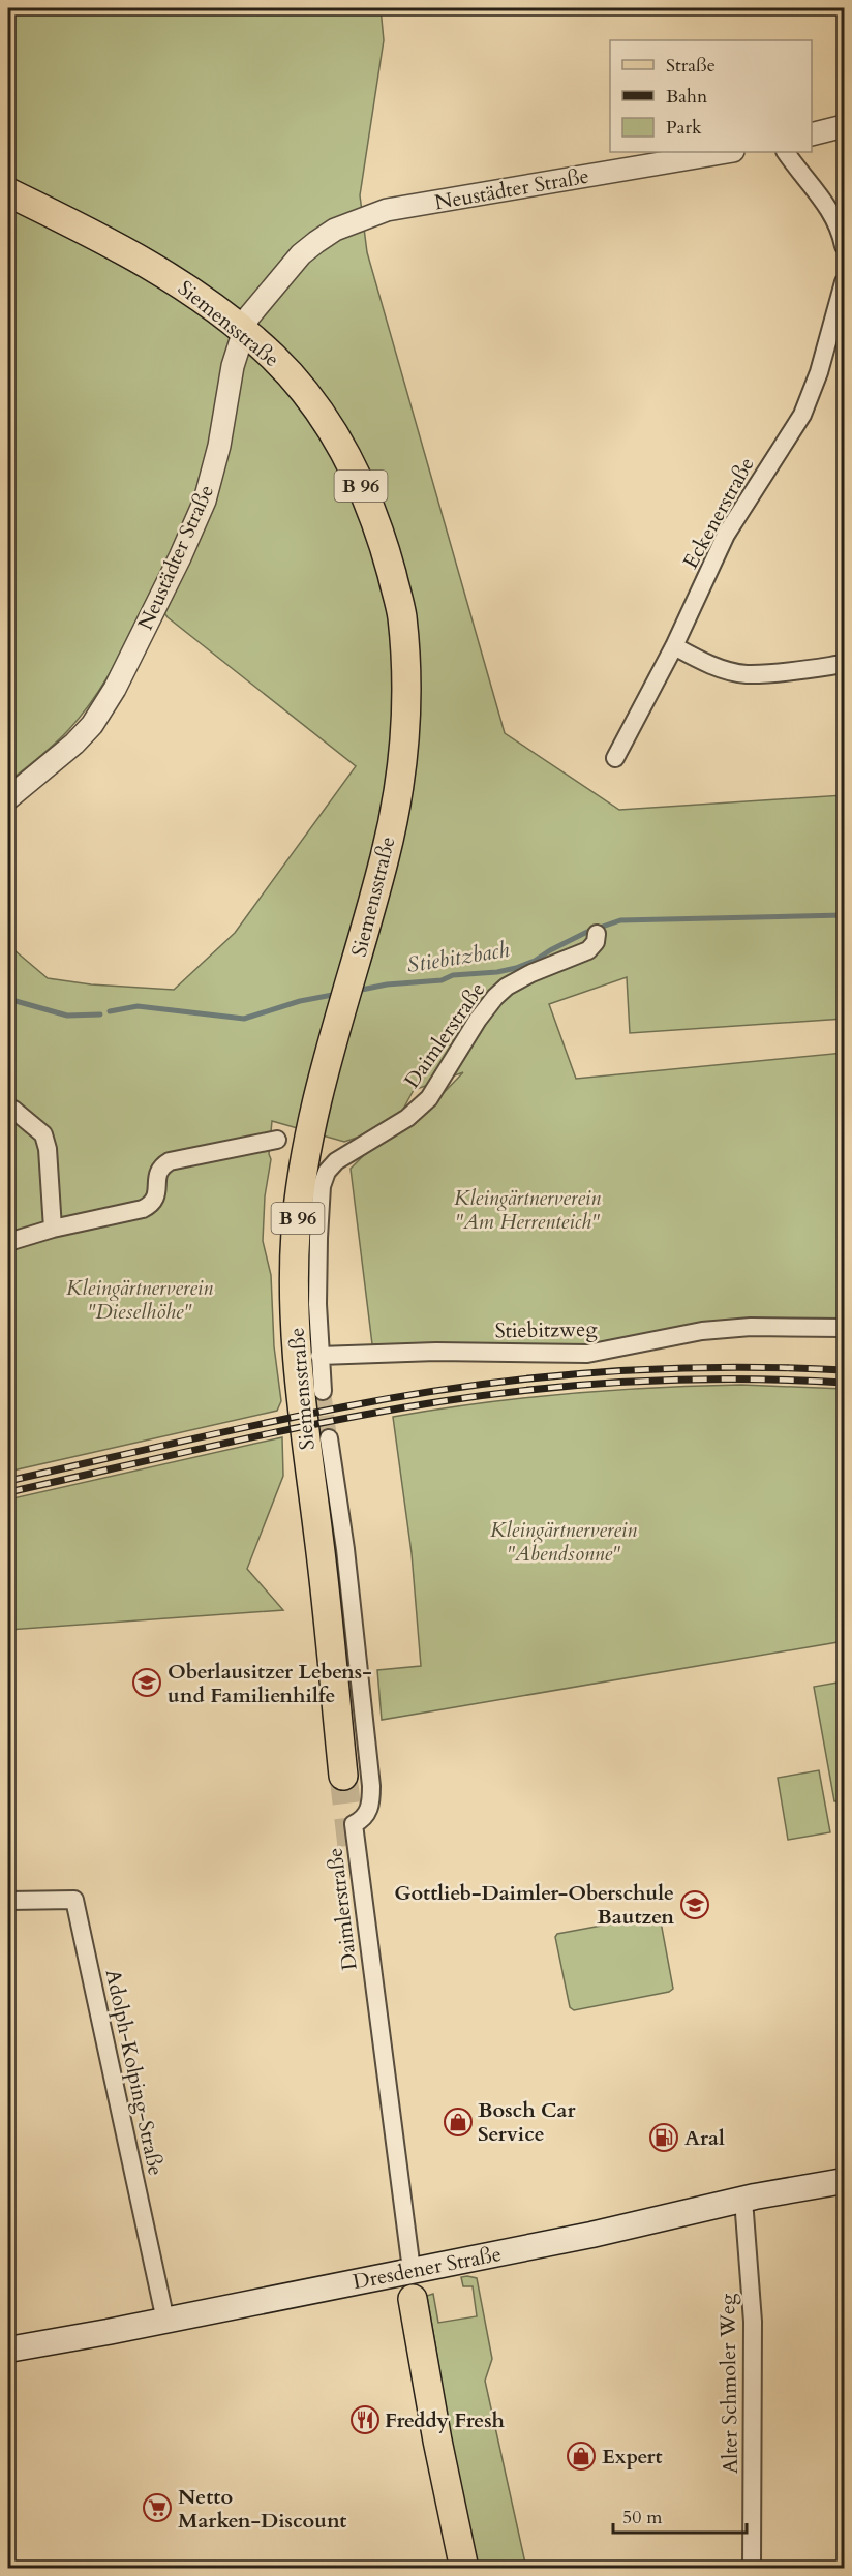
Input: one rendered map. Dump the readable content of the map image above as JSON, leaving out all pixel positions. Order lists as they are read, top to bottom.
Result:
{
  "streets": {
    "main road": ["Siemensstraße", "B 96", "Dresdener Straße"],
    "street": [
      "Neustädter Straße",
      "Eckenerstraße",
      "Daimlerstraße",
      "Stiebitzweg",
      "Adolph-Kolping-Straße",
      "Alter Schmoler Weg"
    ]
  },
  "crossings": [
    ["Neustädter Straße", "Siemensstraße"],
    ["Daimlerstraße", "Stiebitzweg"],
    ["Daimlerstraße", "Dresdener Straße"],
    ["Adolph-Kolping-Straße", "Dresdener Straße"],
    ["Dresdener Straße", "Alter Schmoler Weg"]
  ],
  "water": ["Stiebitzbach"],
  "parks": ["Kleingärtnerverein \"Am Herrenteich\"", "Kleingärtnerverein \"Dieselhöhe\"", "Kleingärtnerverein \"Abendsonne\""],
  "places": {
    "school or university": ["Oberlausitzer Lebens- und Familienhilfe", "Gottlieb-Daimler-Oberschule Bautzen"],
    "shop": ["Bosch Car Service", "Expert"],
    "fuel station": ["Aral"],
    "restaurant": ["Freddy Fresh"],
    "supermarket": ["Netto Marken-Discount"]
  },
  "legend": ["Straße", "Bahn", "Park"],
  "scale_bar": "50 m"
}
